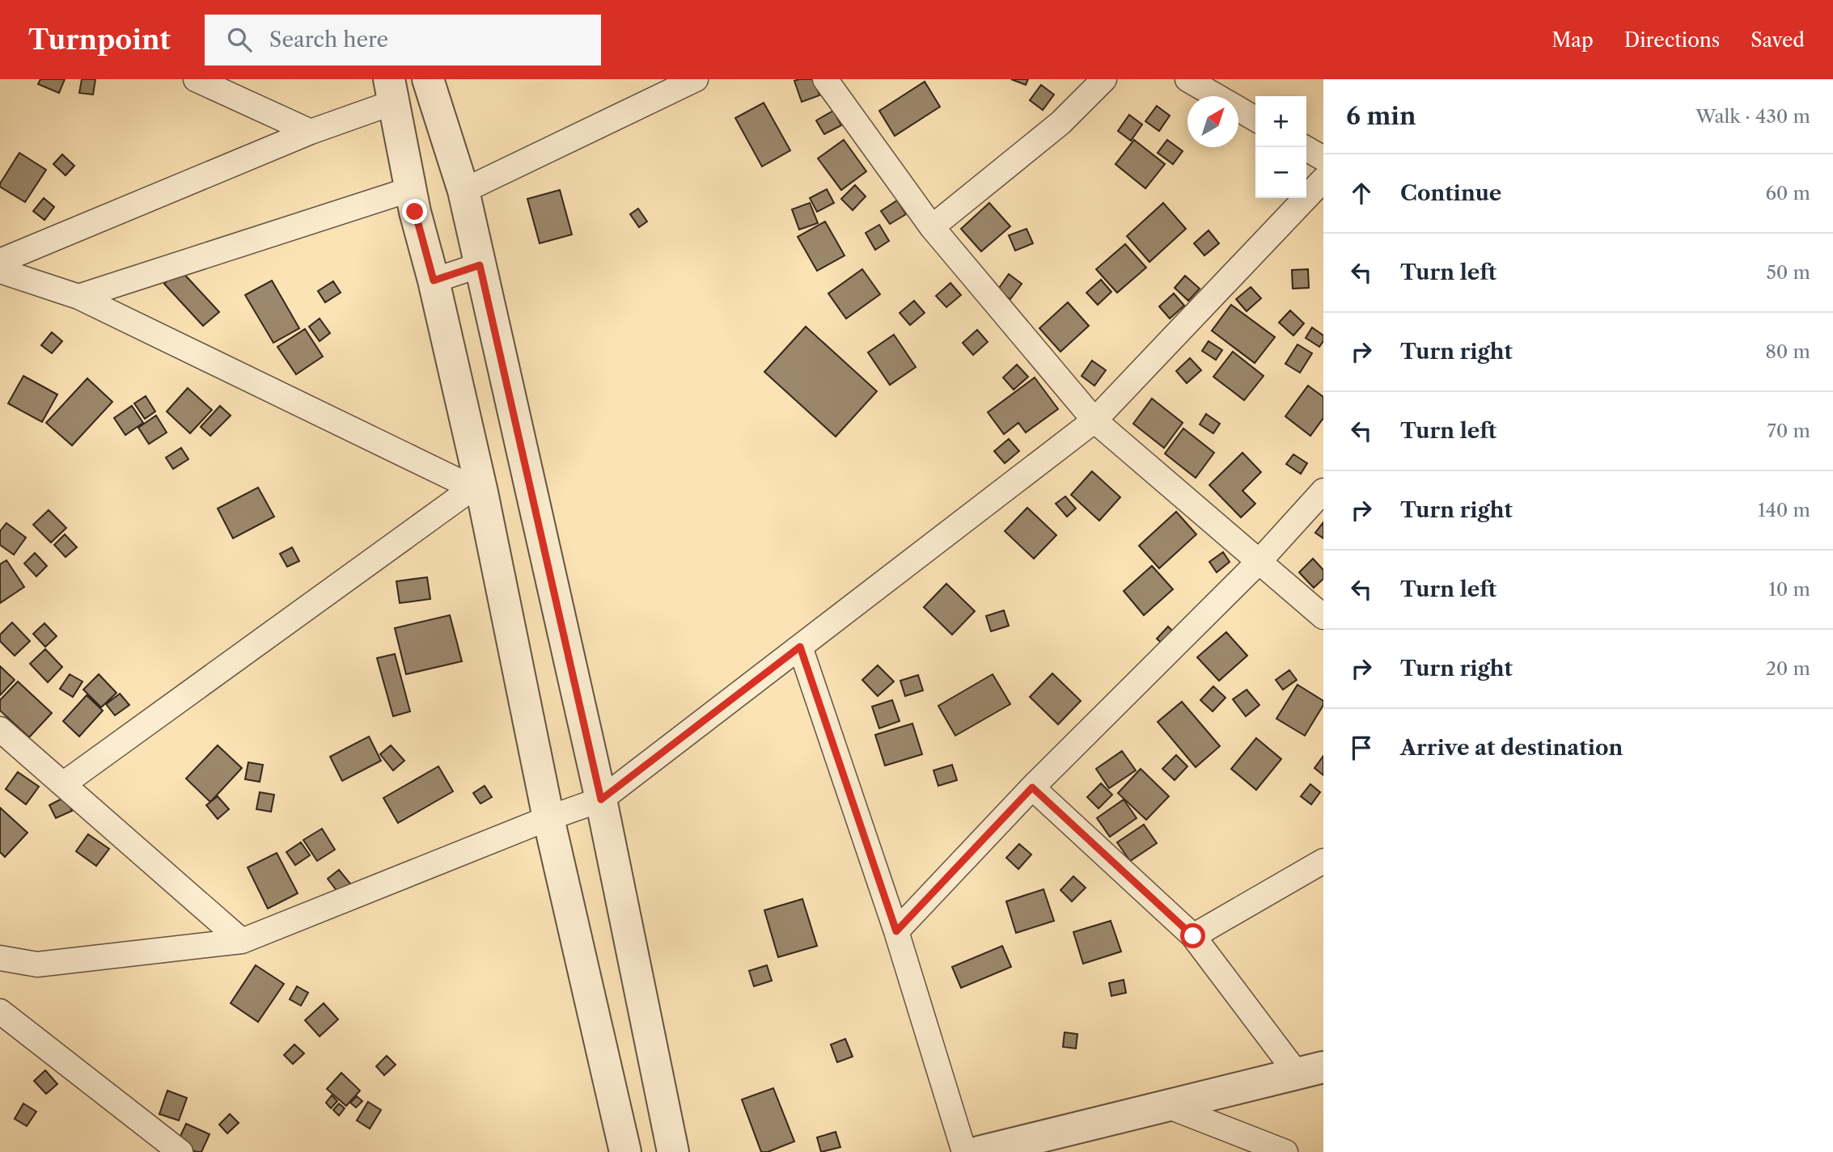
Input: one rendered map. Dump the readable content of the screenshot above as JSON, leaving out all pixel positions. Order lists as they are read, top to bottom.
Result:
{
  "north": "top right",
  "page": {
    "header": "Turnpoint",
    "search": "Search here",
    "nav": ["Map", "Directions", "Saved"],
    "heading": ["6 min", "Walk · 430 m"],
    "map_buttons": ["+", "−"],
    "list": [
      ["Continue", "60 m"],
      ["Turn left", "50 m"],
      ["Turn right", "80 m"],
      ["Turn left", "70 m"],
      ["Turn right", "140 m"],
      ["Turn left", "10 m"],
      ["Turn right", "20 m"],
      "Arrive at destination"
    ]
  }
}
